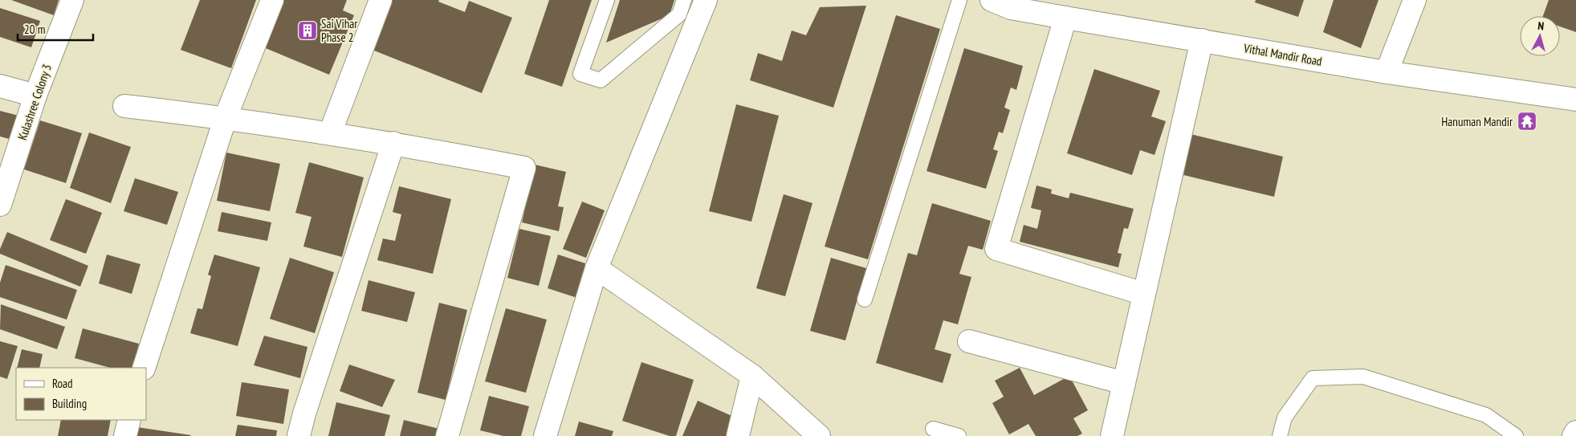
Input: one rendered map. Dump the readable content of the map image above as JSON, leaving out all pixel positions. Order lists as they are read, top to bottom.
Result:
{
  "streets": {
    "street": ["Vithal Mandir Road", "Kulashree Colony 3"]
  },
  "places": {
    "building": ["Sai Vihar Phase 2"],
    "temple": ["Hanuman Mandir"]
  },
  "legend": ["Road", "Building"],
  "scale_bar": "20 m",
  "north": "top"
}
